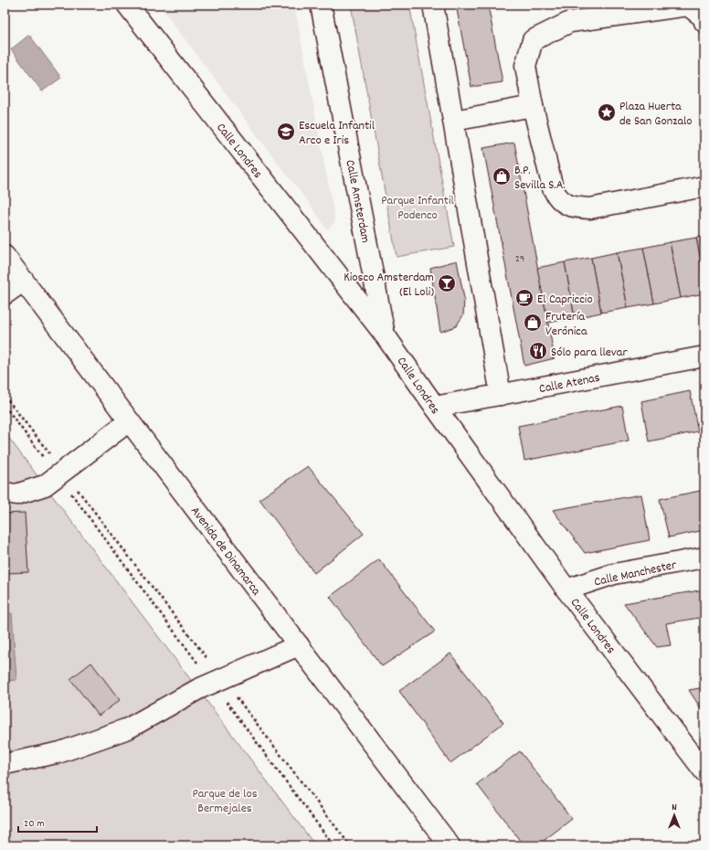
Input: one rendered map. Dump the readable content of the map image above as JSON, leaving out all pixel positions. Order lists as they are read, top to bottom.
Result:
{
  "streets": {
    "street": [
      "Calle Londres",
      "Calle Amsterdam",
      "Calle Atenas",
      "Avenida de Dinamarca",
      "Calle Manchester"
    ]
  },
  "crossings": [
    ["Calle Londres", "Calle Amsterdam"],
    ["Calle Londres", "Calle Atenas"],
    ["Calle Londres", "Calle Manchester"]
  ],
  "parks": ["Parque Infantil Podenco", "Parque de los Bermejales"],
  "places": {
    "place": ["Plaza Huerta de San Gonzalo"],
    "school or university": ["Escuela Infantil Arco e Iris"],
    "shop": ["B.P. Sevilla S.A.", "Frutería Verónica"],
    "bar": ["Kiosco Amsterdam (El Loli)"],
    "cafe": ["El Capriccio"],
    "restaurant": ["Sólo para llevar"]
  },
  "house_numbers": ["29"],
  "scale_bar": "20 m",
  "north": "top"
}
